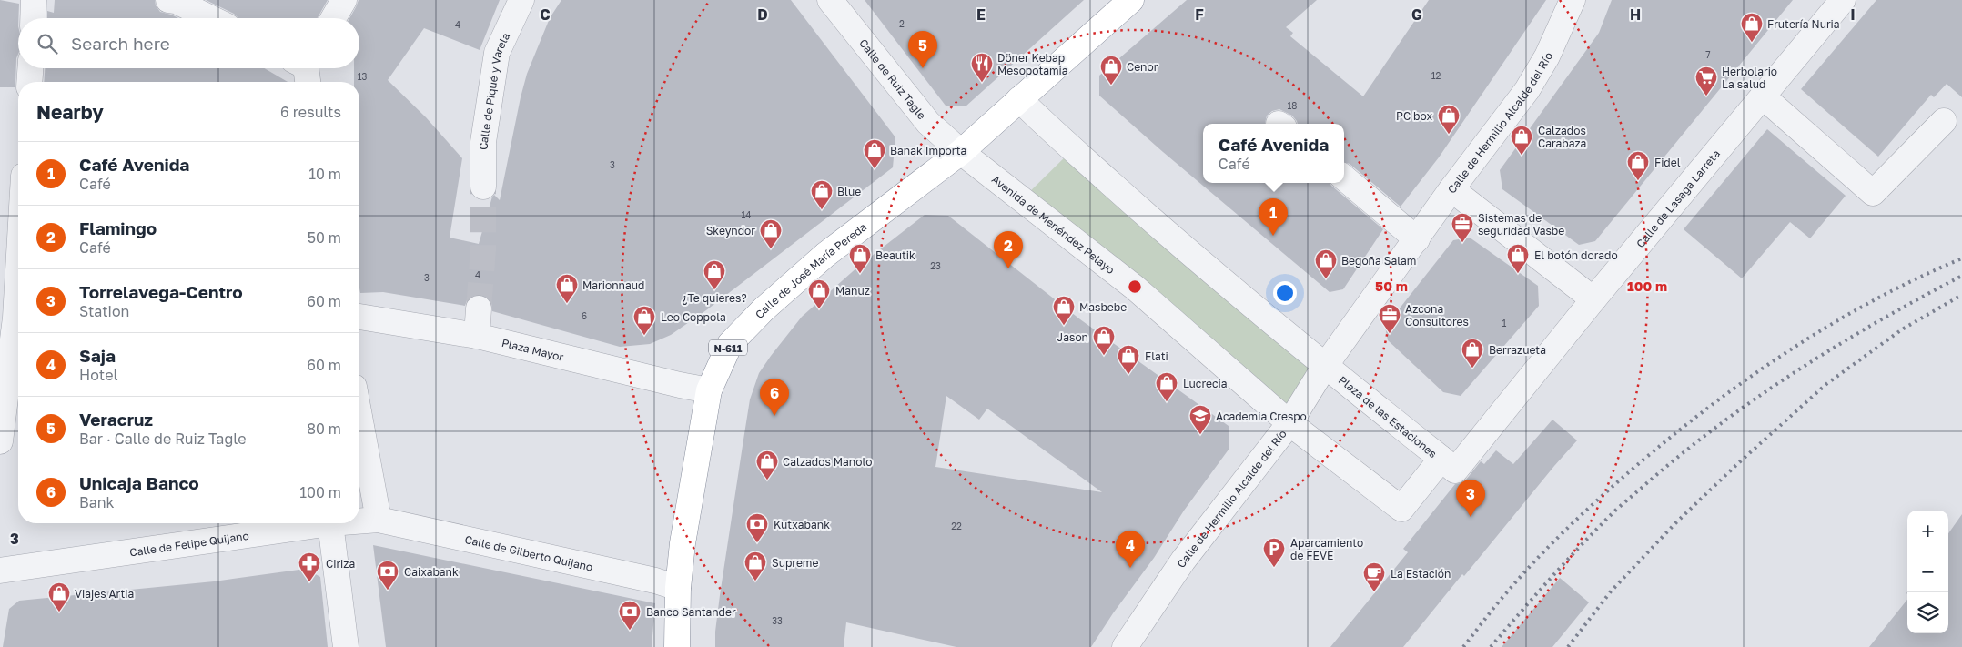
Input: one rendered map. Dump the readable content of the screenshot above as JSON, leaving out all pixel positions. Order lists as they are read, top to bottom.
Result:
{
  "streets": {
    "highway": ["Calle de José María Pereda", "N-611"],
    "street": [
      "Calle de Ruiz Tagle",
      "Calle de Piqué y Varela",
      "Calle de Hermilio Alcalde del Río",
      "Calle de Lasaga Larreta",
      "Avenida de Menéndez Pelayo",
      "Plaza Mayor",
      "Plaza de las Estaciones",
      "Calle de Felipe Quijano",
      "Calle de Gilberto Quijano"
    ]
  },
  "crossings": [
    ["Calle de Ruiz Tagle", "Avenida de Menéndez Pelayo"],
    ["Calle de Ruiz Tagle", "Calle de José María Pereda"],
    ["Calle de Hermilio Alcalde del Río", "Avenida de Menéndez Pelayo"],
    ["Calle de Hermilio Alcalde del Río", "Plaza de las Estaciones"],
    ["Calle de Lasaga Larreta", "Plaza de las Estaciones"],
    ["Avenida de Menéndez Pelayo", "Calle de José María Pereda"],
    ["Avenida de Menéndez Pelayo", "Plaza de las Estaciones"],
    ["Calle de José María Pereda", "Plaza Mayor"],
    ["Calle de José María Pereda", "Calle de Gilberto Quijano"],
    ["Calle de Felipe Quijano", "Calle de Gilberto Quijano"]
  ],
  "places": {
    "shop": [
      "Frutería Nuria",
      "Cenor",
      "PC box",
      "Calzados Carabaza",
      "Banak Importa",
      "Fidel",
      "Blue",
      "Skeyndor",
      "Beautik",
      "El botón dorado",
      "Begoña Salam",
      "¿Te quieres?",
      "Marionnaud",
      "Manuz",
      "Masbebe",
      "Leo Coppola",
      "Jason",
      "Berrazueta",
      "Flati",
      "Lucrecia",
      "Calzados Manolo",
      "Supreme",
      "Viajes Artia"
    ],
    "restaurant": ["Döner Kebap Mesopotamia"],
    "supermarket": ["Herbolario La salud"],
    "office": ["Sistemas de seguridad Vasbe", "Azcona Consultores"],
    "school or university": ["Academia Crespo"],
    "bank": ["Kutxabank", "Caixabank", "Banco Santander"],
    "parking": ["Aparcamiento de FEVE"],
    "pharmacy": ["Ciriza"],
    "cafe": ["La Estación"]
  },
  "house_numbers": [
    "2",
    "4",
    "7",
    "12",
    "13",
    "18",
    "3",
    "14",
    "23",
    "4",
    "3",
    "6",
    "1",
    "22",
    "33"
  ],
  "page": {
    "search": "Search here",
    "pins": [
      "5",
      "1",
      "2",
      "6",
      "3",
      "4"
    ],
    "heading": ["Nearby", "6 results"],
    "popup": ["Café Avenida", "Café"],
    "list": [
      {
        "mark": "1",
        "name": "Café Avenida",
        "note": "Café",
        "value": "10 m"
      },
      {
        "mark": "2",
        "name": "Flamingo",
        "note": "Café",
        "value": "50 m"
      },
      {
        "mark": "3",
        "name": "Torrelavega-Centro",
        "note": "Station",
        "value": "60 m"
      },
      {
        "mark": "4",
        "name": "Saja",
        "note": "Hotel",
        "value": "60 m"
      },
      {
        "mark": "5",
        "name": "Veracruz",
        "note": "Bar · Calle de Ruiz Tagle",
        "value": "80 m"
      },
      {
        "mark": "6",
        "name": "Unicaja Banco",
        "note": "Bank",
        "value": "100 m"
      }
    ],
    "map_buttons": ["+", "−"]
  },
  "grid": {
    "columns": [
      "C",
      "D",
      "E",
      "F",
      "G",
      "H",
      "I"
    ],
    "rows": ["3"]
  },
  "rings": ["50 m", "100 m"]
}
